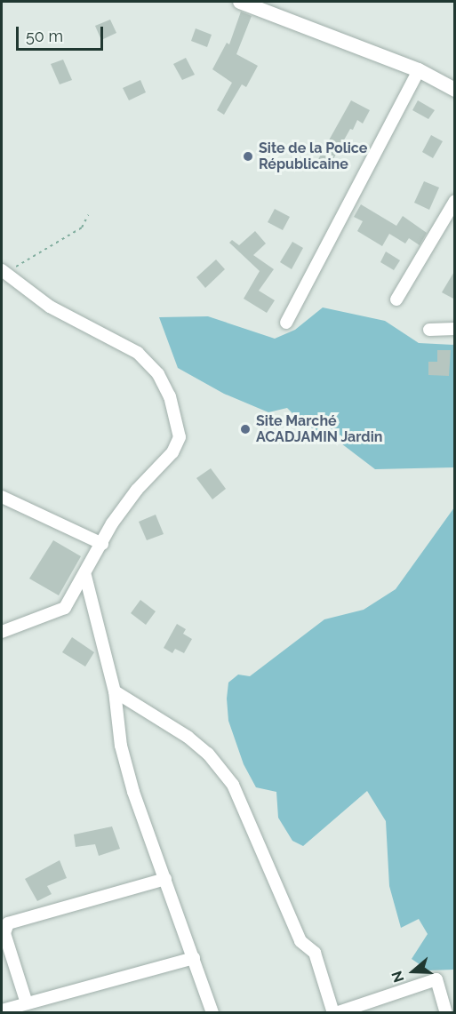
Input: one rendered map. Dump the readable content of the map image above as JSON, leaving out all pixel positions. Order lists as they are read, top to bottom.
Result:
{
  "places": ["Site de la Police Républicaine", "Site Marché ACADJAMIN Jardin"],
  "scale_bar": "50 m",
  "north": "left"
}
